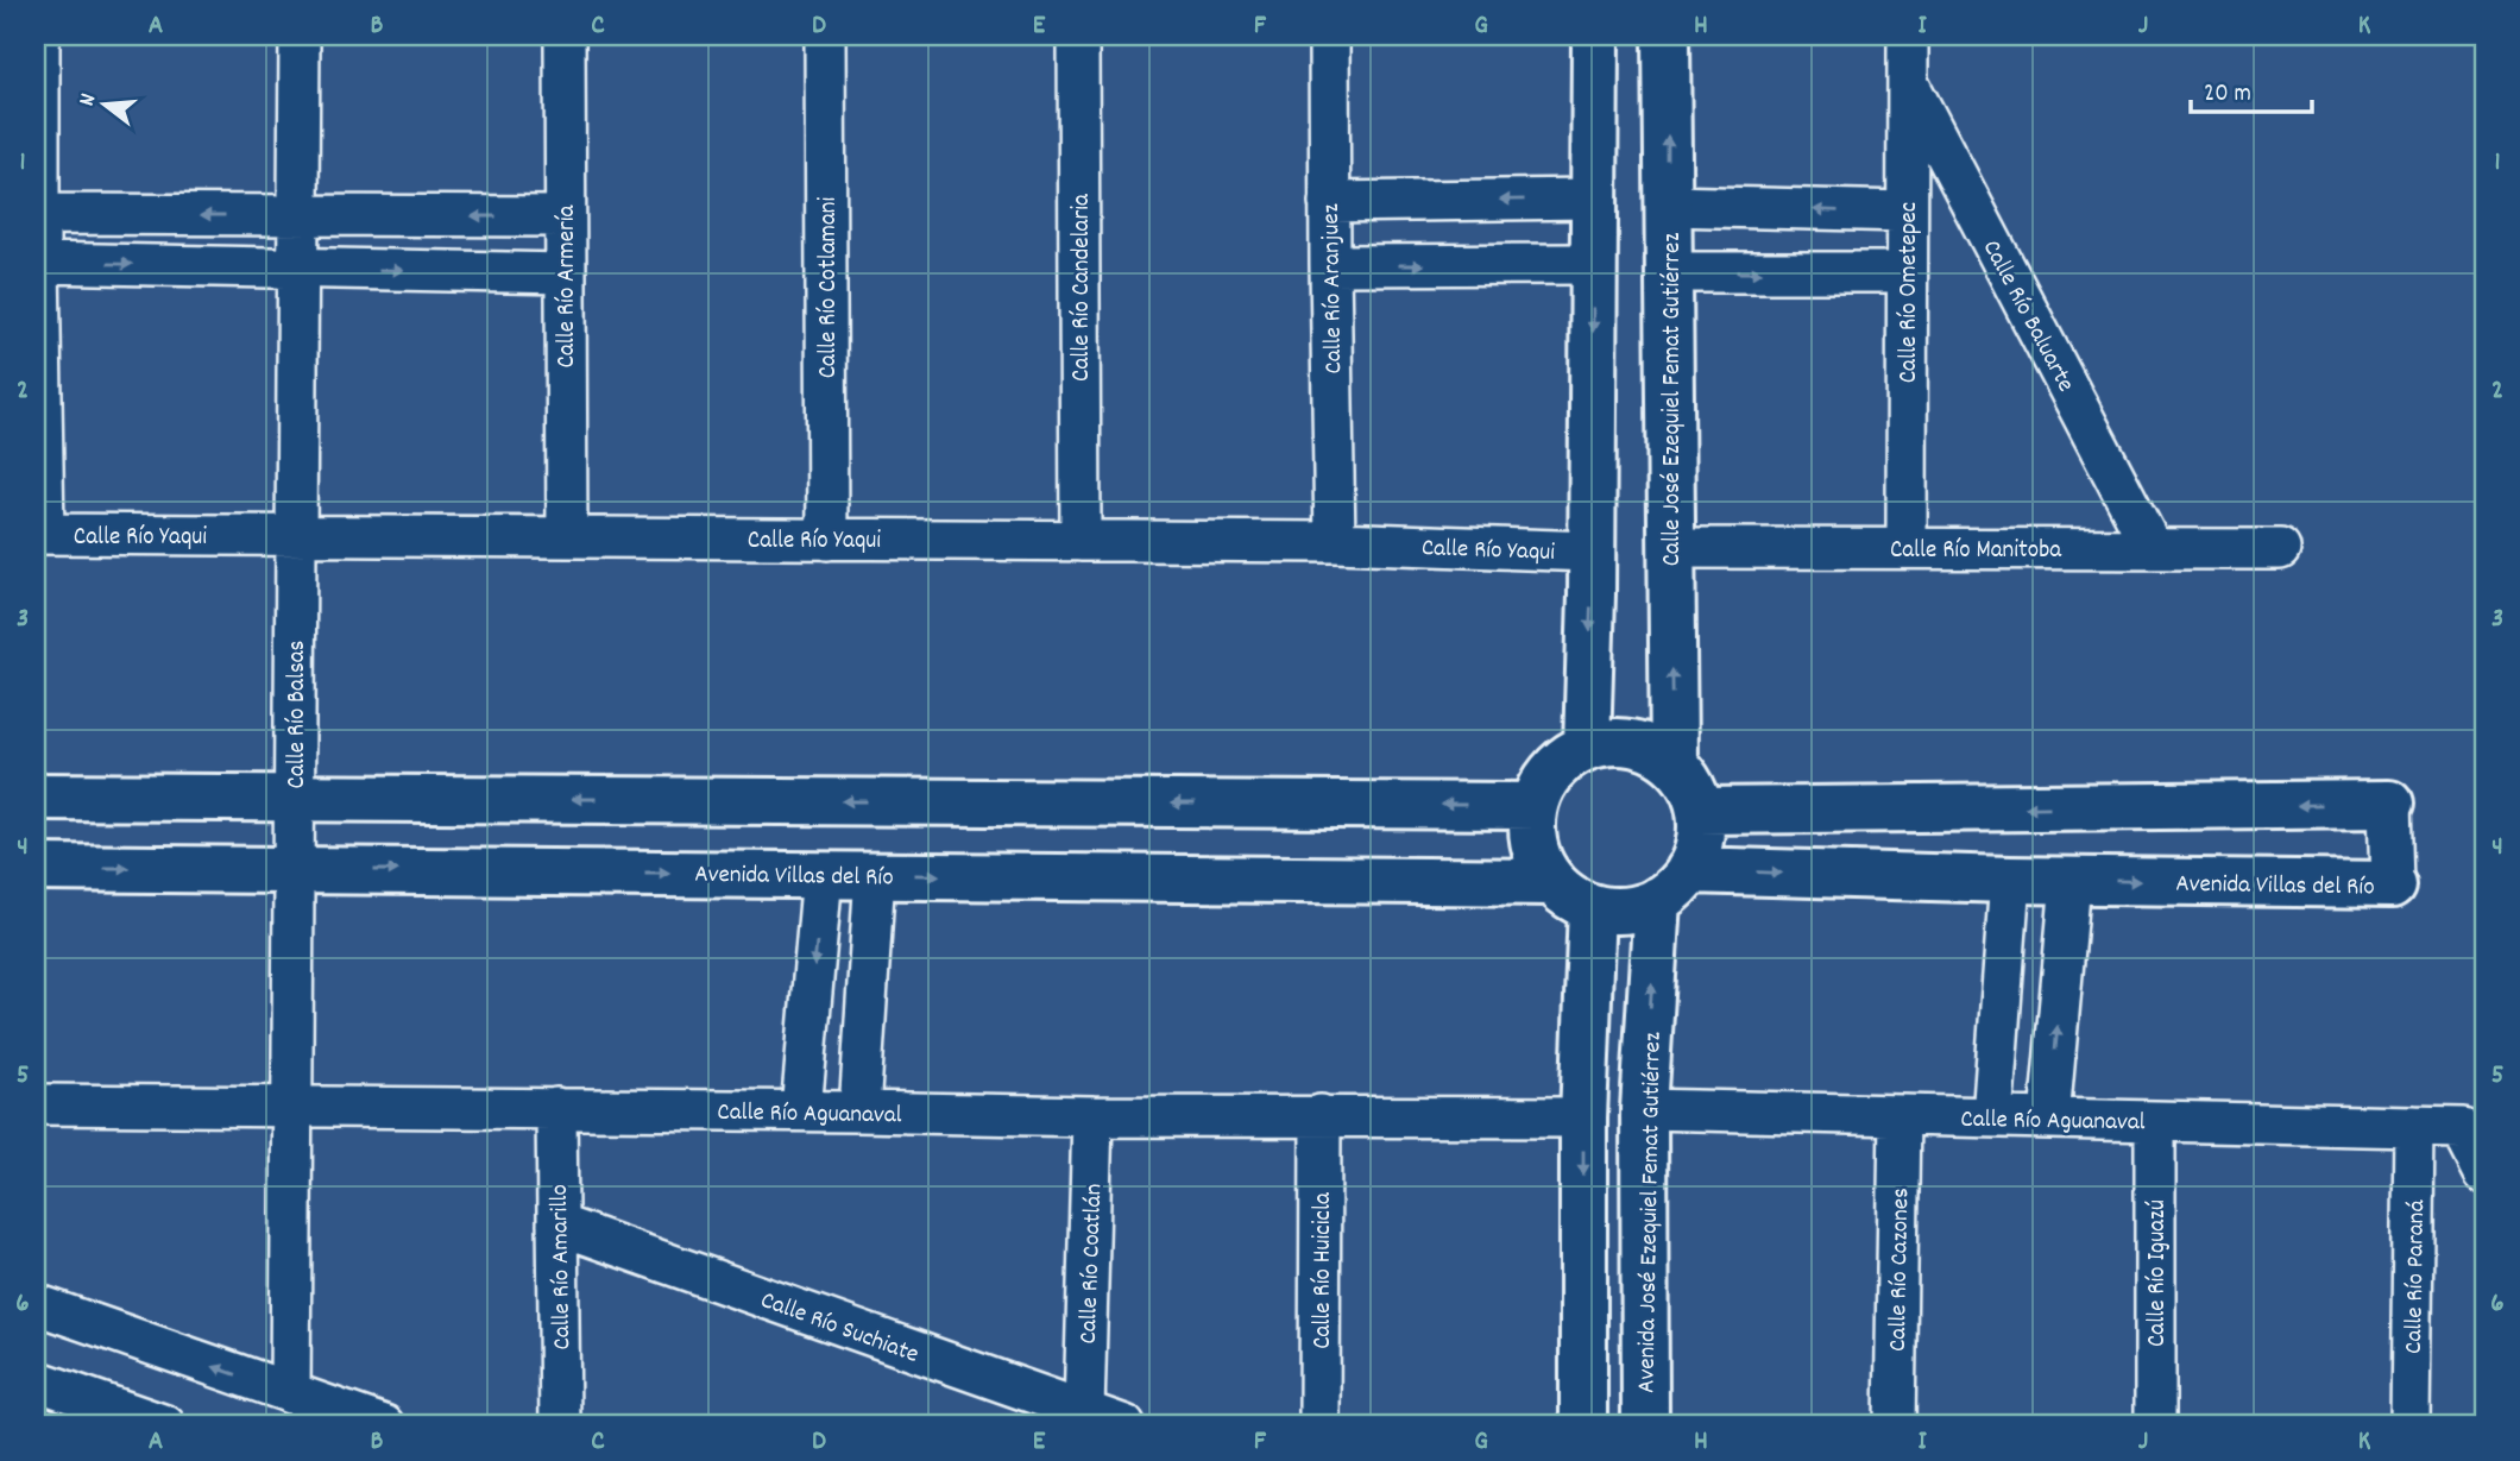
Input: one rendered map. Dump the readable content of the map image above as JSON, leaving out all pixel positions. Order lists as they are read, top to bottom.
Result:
{
  "streets": {
    "street": [
      "Calle Río Armería",
      "Calle Río Cotlamani",
      "Calle Río Candelaria",
      "Calle Río Aranjuez",
      "Calle Río Ometepec",
      "Calle Río Baluarte",
      "Calle José Ezequiel Femat Gutiérrez",
      "Calle Río Yaqui",
      "Calle Río Manitoba",
      "Calle Río Balsas",
      "Avenida Villas del Río",
      "Calle Río Aguanaval",
      "Avenida José Ezequiel Femat Gutiérrez",
      "Calle Río Coatlán",
      "Calle Río Amarillo",
      "Calle Río Cazones",
      "Calle Río Huicicla",
      "Calle Río Iguazú",
      "Calle Río Paraná",
      "Calle Río Suchiate"
    ]
  },
  "crossings": [
    ["Calle Río Armería", "Calle Río Yaqui"],
    ["Calle Río Cotlamani", "Calle Río Yaqui"],
    ["Calle Río Candelaria", "Calle Río Yaqui"],
    ["Calle Río Aranjuez", "Calle Río Yaqui"],
    ["Calle Río Ometepec", "Calle Río Baluarte"],
    ["Calle Río Ometepec", "Calle Río Manitoba"],
    ["Calle Río Baluarte", "Calle Río Manitoba"],
    ["Calle José Ezequiel Femat Gutiérrez", "Calle Río Manitoba"],
    ["Calle José Ezequiel Femat Gutiérrez", "Avenida Villas del Río"],
    ["Calle José Ezequiel Femat Gutiérrez", "Avenida José Ezequiel Femat Gutiérrez"],
    ["Calle Río Yaqui", "Calle Río Balsas"],
    ["Calle Río Balsas", "Avenida Villas del Río"],
    ["Calle Río Balsas", "Calle Río Aguanaval"],
    ["Avenida Villas del Río", "Avenida José Ezequiel Femat Gutiérrez"],
    ["Calle Río Aguanaval", "Avenida José Ezequiel Femat Gutiérrez"],
    ["Calle Río Aguanaval", "Calle Río Coatlán"],
    ["Calle Río Aguanaval", "Calle Río Amarillo"],
    ["Calle Río Aguanaval", "Calle Río Cazones"],
    ["Calle Río Aguanaval", "Calle Río Huicicla"],
    ["Calle Río Aguanaval", "Calle Río Iguazú"],
    ["Calle Río Aguanaval", "Calle Río Paraná"],
    ["Calle Río Coatlán", "Calle Río Suchiate"],
    ["Calle Río Amarillo", "Calle Río Suchiate"]
  ],
  "scale_bar": "20 m",
  "north": "left",
  "grid": {
    "columns": [
      "A",
      "B",
      "C",
      "D",
      "E",
      "F",
      "G",
      "H",
      "I",
      "J",
      "K"
    ],
    "rows": [
      "1",
      "2",
      "3",
      "4",
      "5",
      "6"
    ]
  }
}
